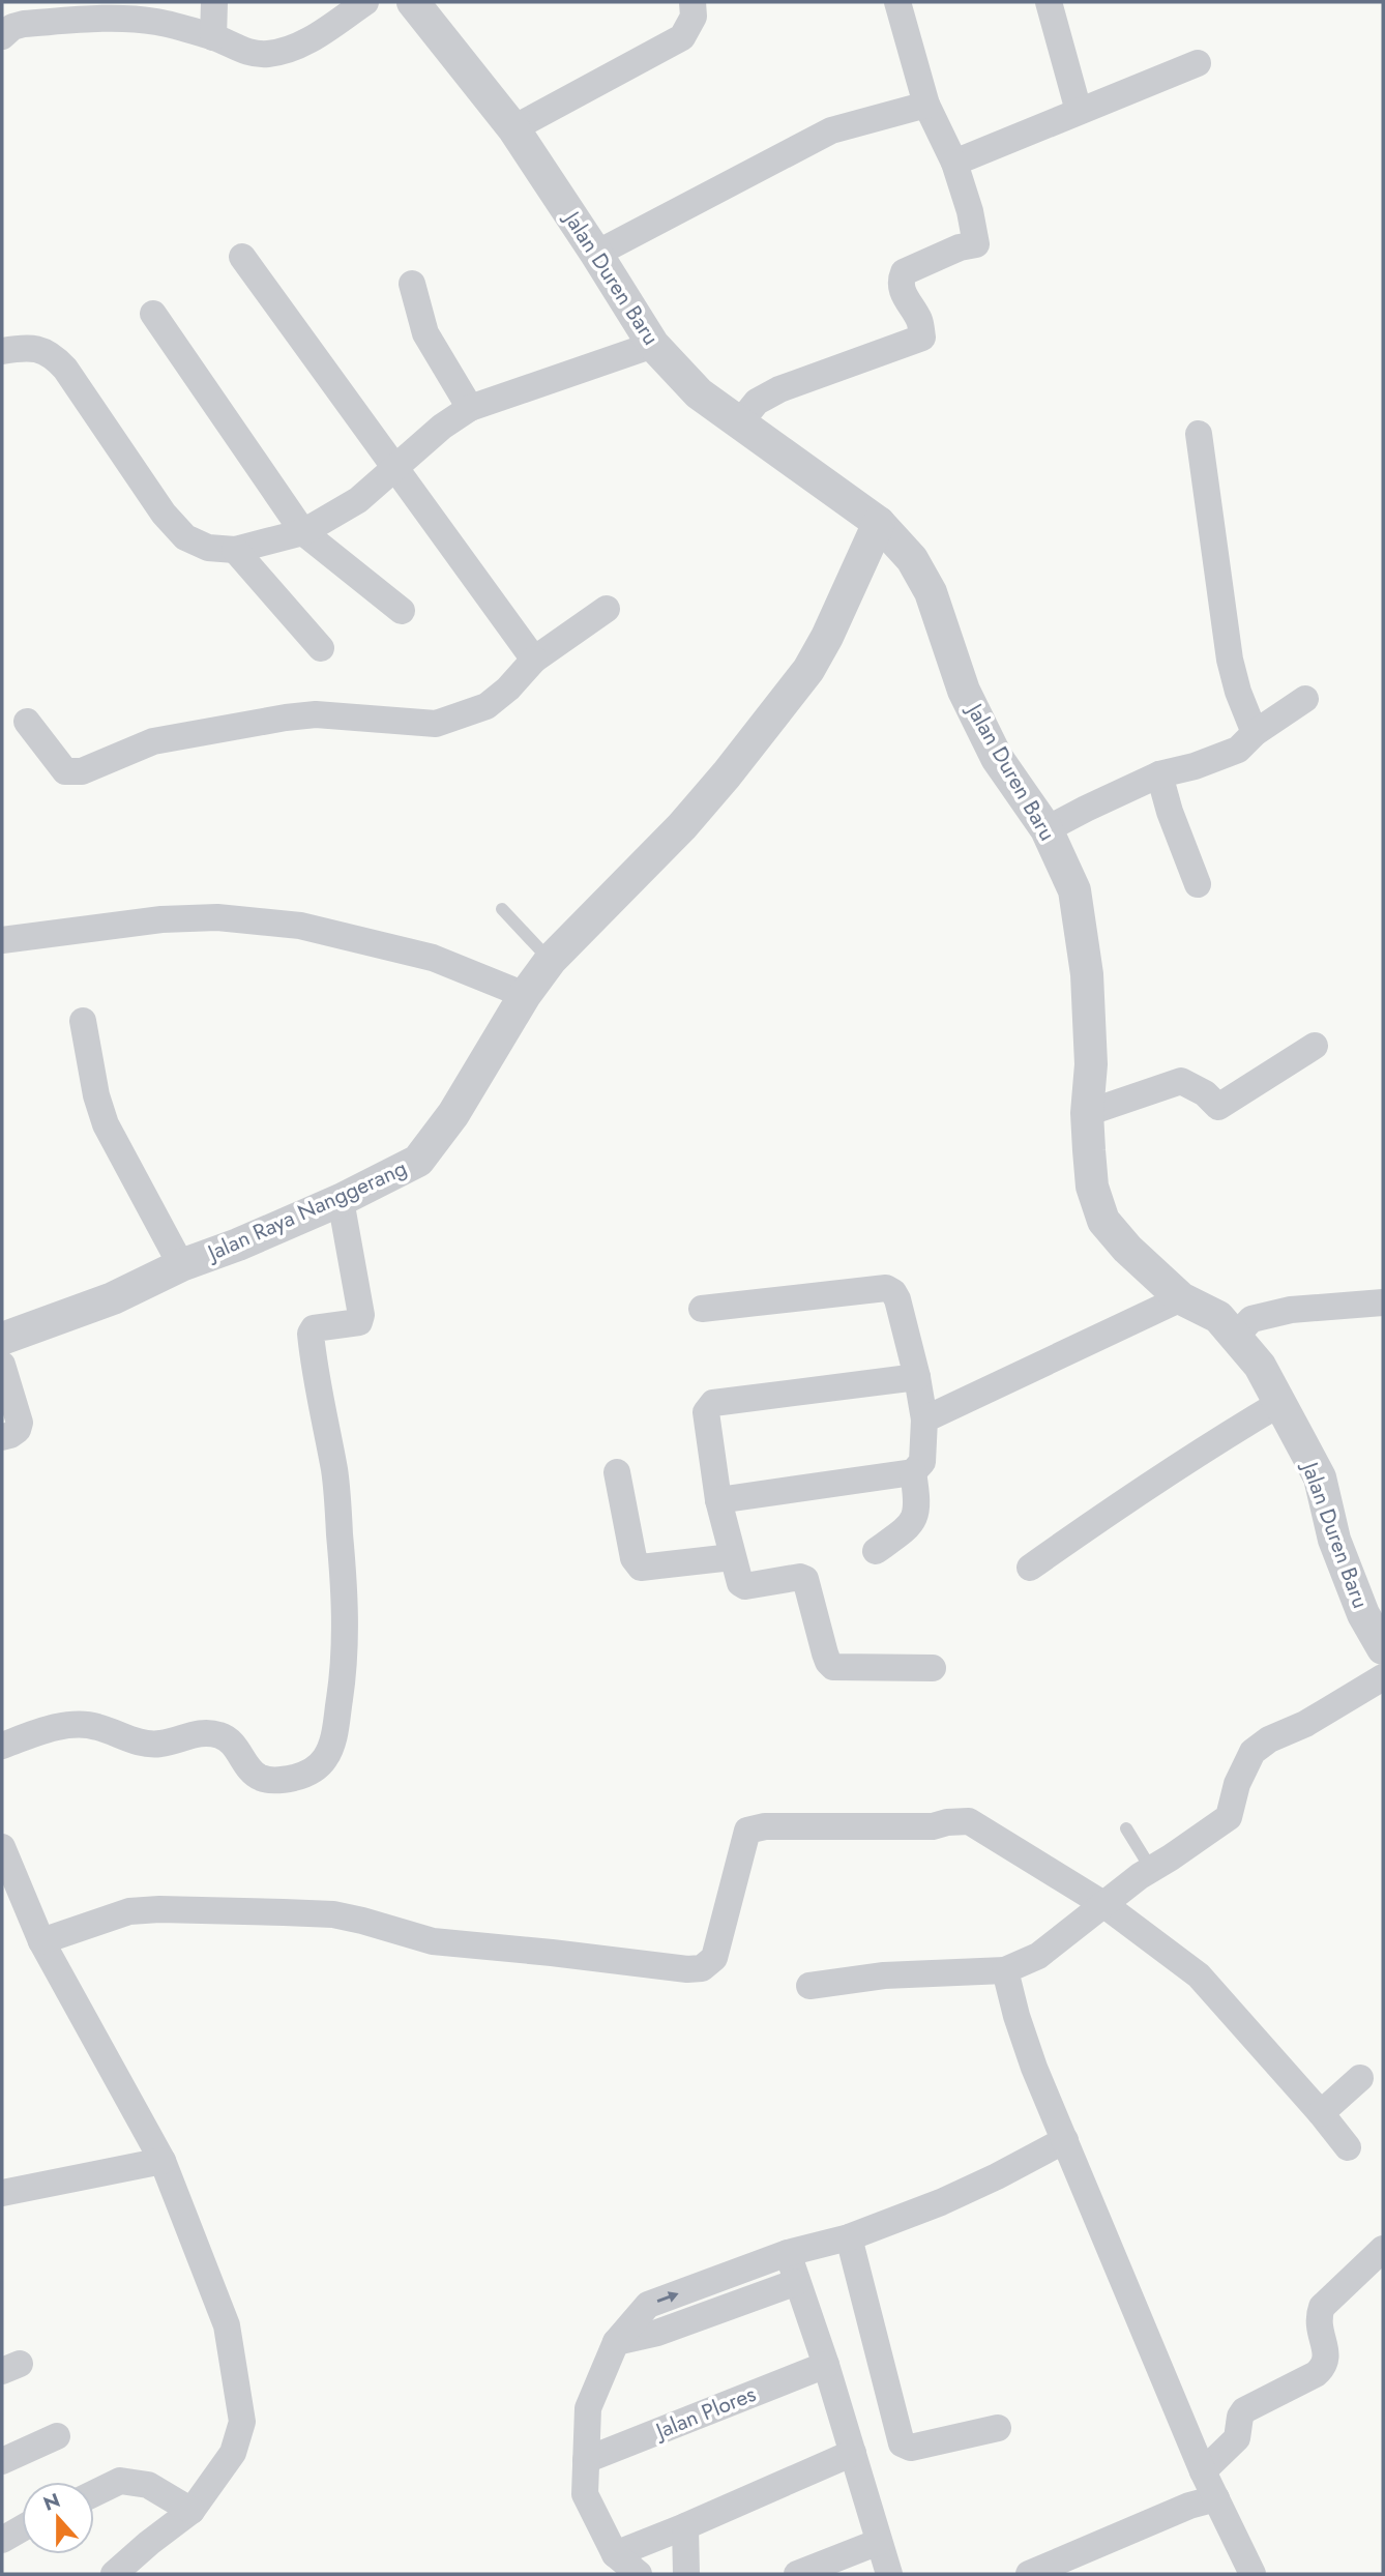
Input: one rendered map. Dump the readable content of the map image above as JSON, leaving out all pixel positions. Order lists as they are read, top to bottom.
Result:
{
  "streets": {
    "street": ["Jalan Duren Baru", "Jalan Raya Nanggerang", "Jalan Plores"]
  },
  "crossings": [
    ["Jalan Duren Baru", "Jalan Raya Nanggerang"]
  ],
  "north": "top"
}
